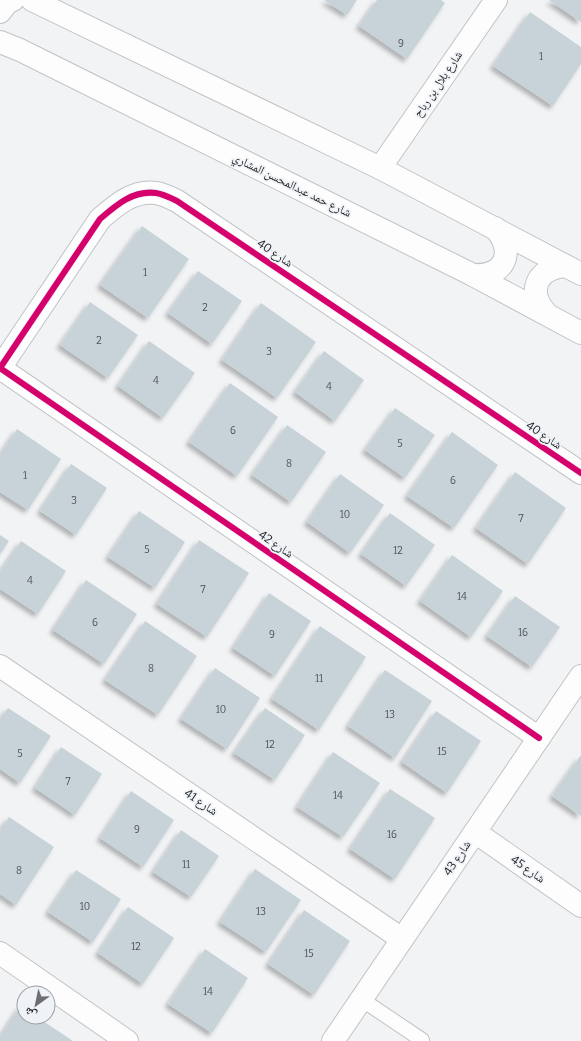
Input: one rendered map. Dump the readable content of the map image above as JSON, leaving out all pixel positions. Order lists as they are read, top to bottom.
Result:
{
  "streets": {
    "street": [
      "شارع بلال بن رباح",
      "شارع حمد عبدالمحسن المشاري",
      "شارع 40",
      "شارع 42",
      "شارع 41",
      "شارع 43",
      "شارع 45"
    ]
  },
  "crossings": [
    ["شارع 40", "شارع 42"],
    ["شارع 42", "شارع 43"],
    ["شارع 41", "شارع 43"],
    ["شارع 43", "شارع 45"]
  ],
  "house_numbers": [
    "9",
    "1",
    "1",
    "2",
    "2",
    "3",
    "4",
    "4",
    "6",
    "5",
    "8",
    "1",
    "6",
    "3",
    "10",
    "7",
    "5",
    "12",
    "4",
    "7",
    "14",
    "6",
    "16",
    "9",
    "8",
    "11",
    "10",
    "13",
    "12",
    "15",
    "5",
    "7",
    "14",
    "9",
    "16",
    "11",
    "8",
    "10",
    "13",
    "12",
    "15",
    "14"
  ],
  "north": "bottom left"
}
